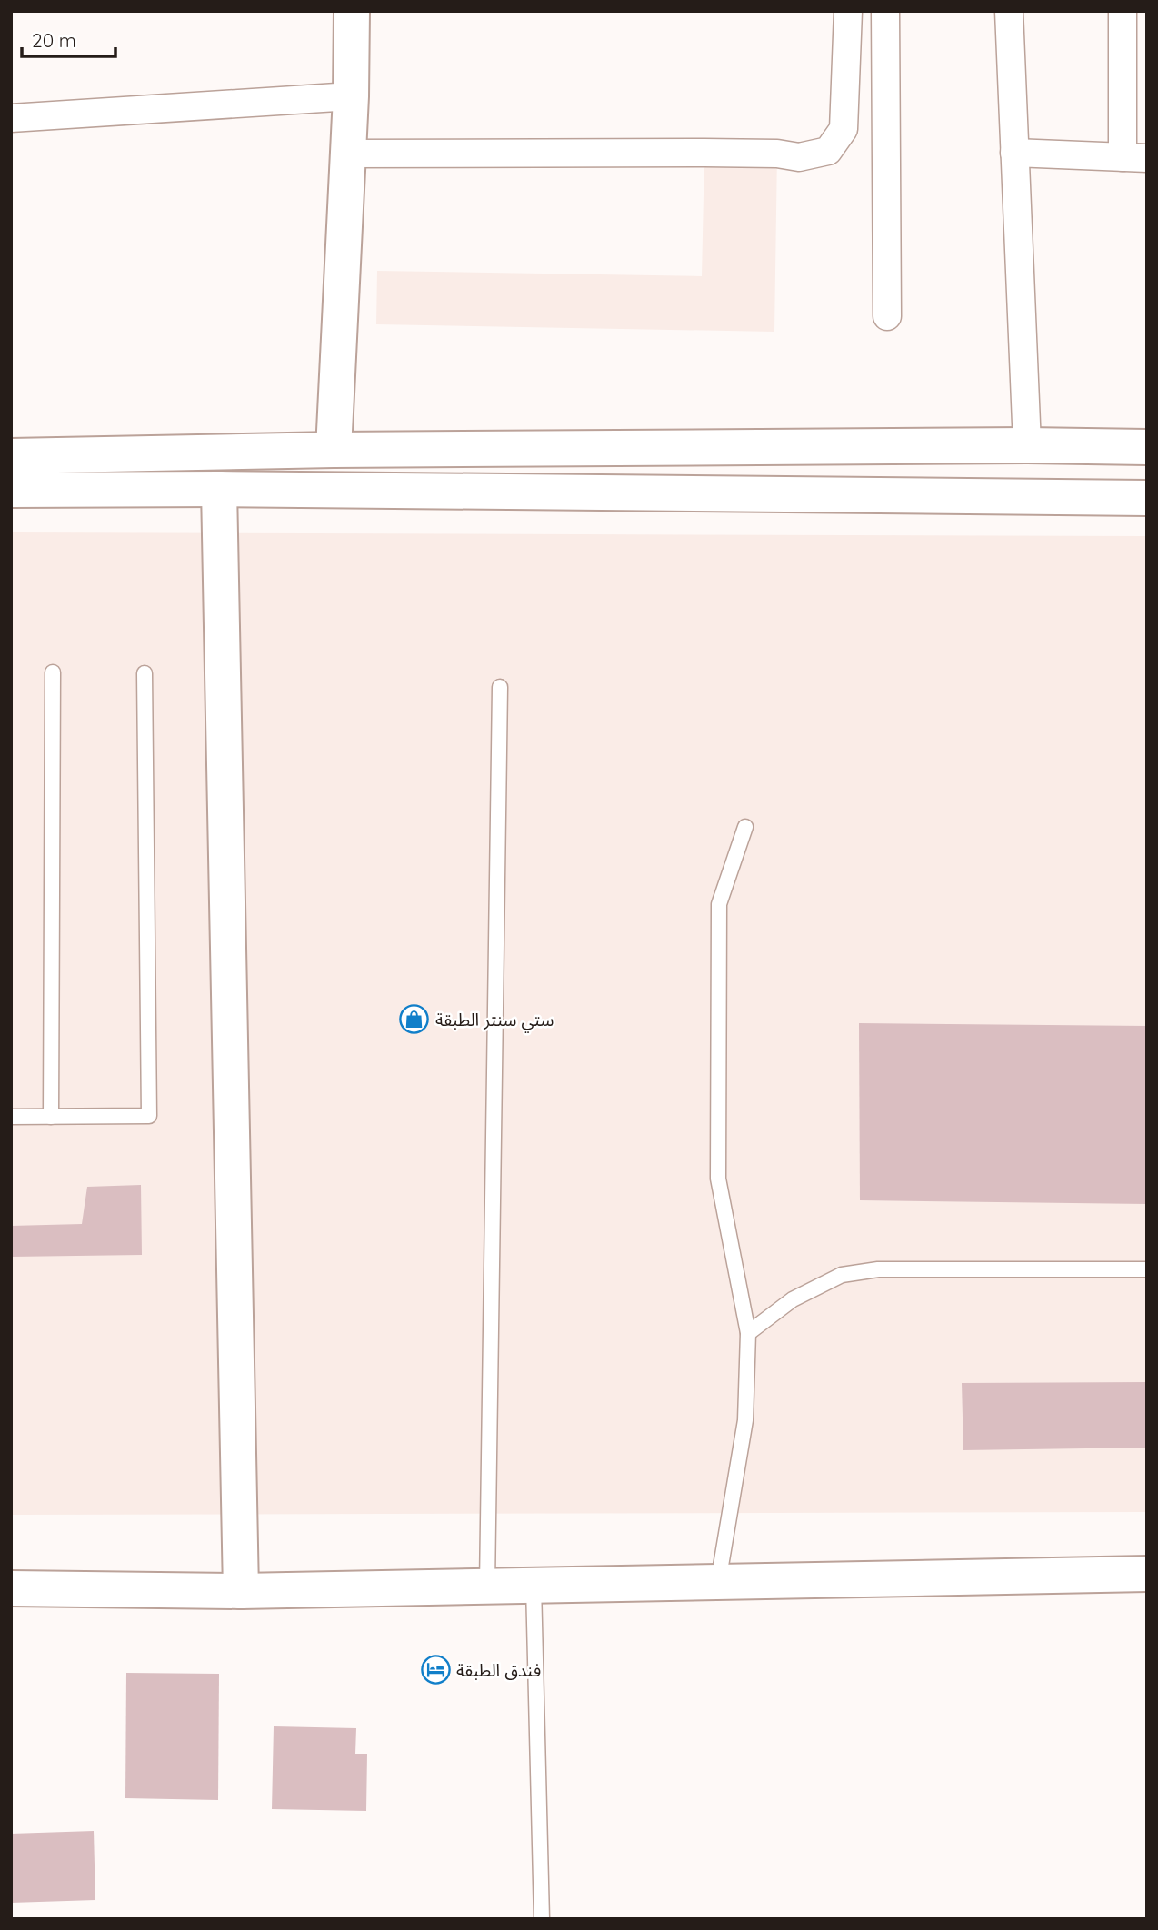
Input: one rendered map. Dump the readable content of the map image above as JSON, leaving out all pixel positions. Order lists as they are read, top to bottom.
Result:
{
  "places": {
    "shop": ["ستي سنتر الطبقة"],
    "hotel": ["فندق الطبقة"]
  },
  "scale_bar": "20 m"
}
